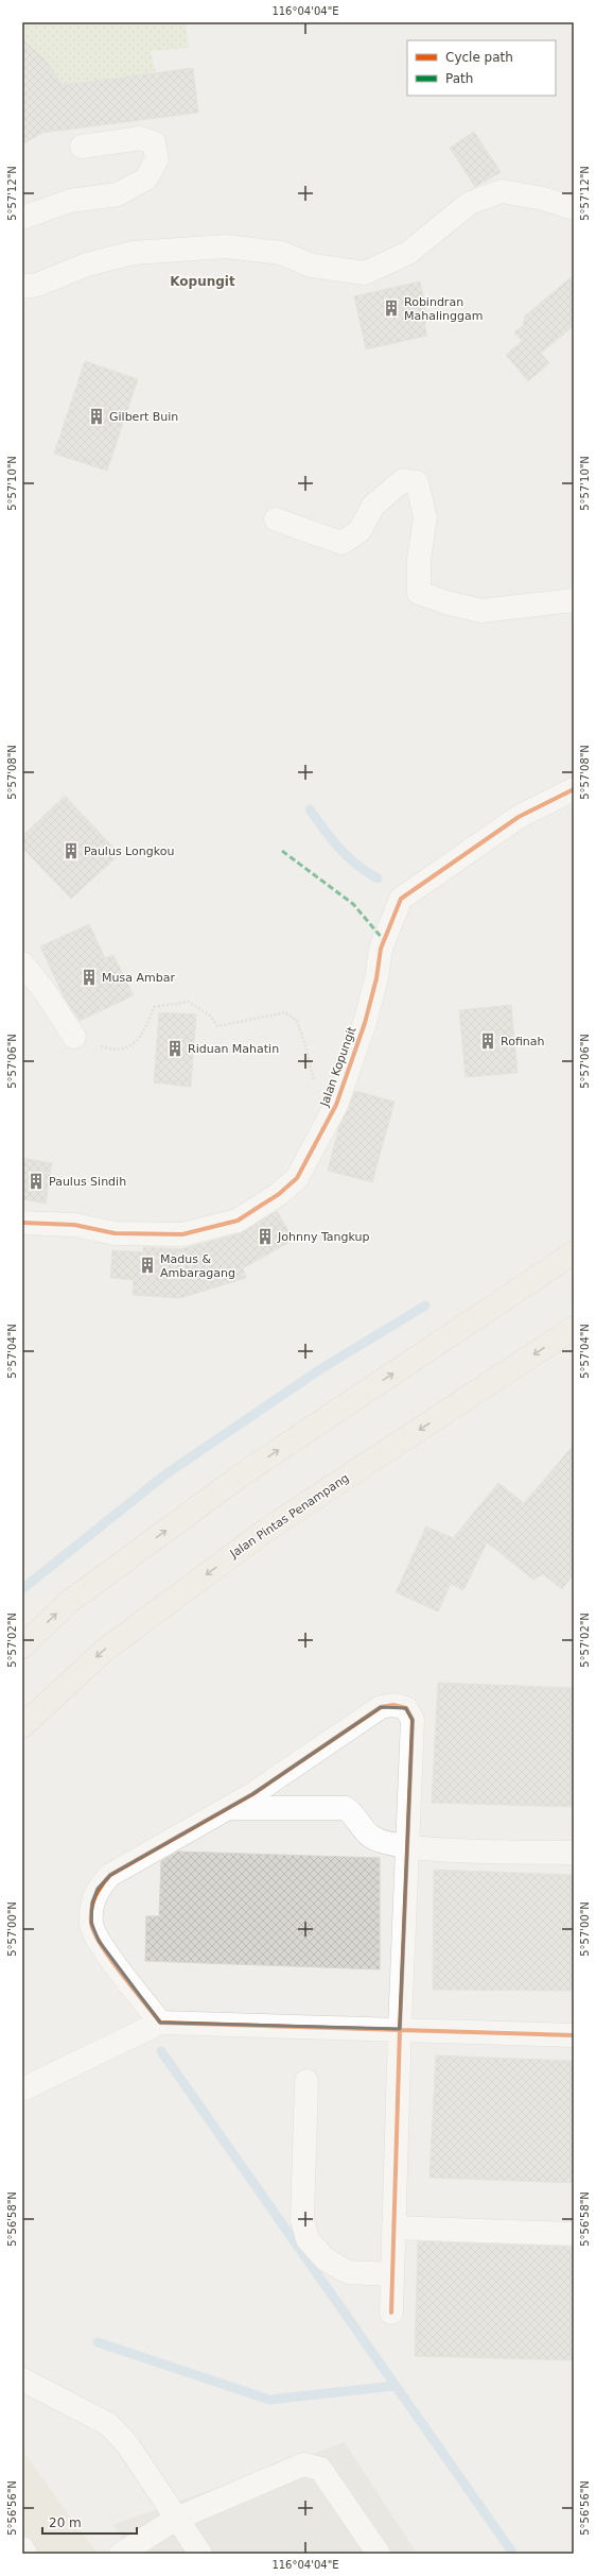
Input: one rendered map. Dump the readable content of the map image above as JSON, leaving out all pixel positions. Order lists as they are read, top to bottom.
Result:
{
  "streets": {
    "main road": ["Jalan Pintas Penampang"],
    "street": ["Jalan Kopungit"]
  },
  "districts": ["Kopungit"],
  "places": {
    "building": [
      "Robindran Mahalinggam",
      "Gilbert Buin",
      "Paulus Longkou",
      "Musa Ambar",
      "Rofinah",
      "Riduan Mahatin",
      "Paulus Sindih",
      "Johnny Tangkup",
      "Madus & Ambaragang"
    ]
  },
  "legend": ["Cycle path", "Path"],
  "scale_bar": "20 m",
  "coordinates": [
    "116°04'04\"E",
    "5°57'12\"N",
    "5°57'10\"N",
    "5°57'08\"N",
    "5°57'06\"N",
    "5°57'04\"N",
    "5°57'02\"N",
    "5°57'00\"N",
    "5°56'58\"N",
    "5°56'56\"N"
  ]
}
